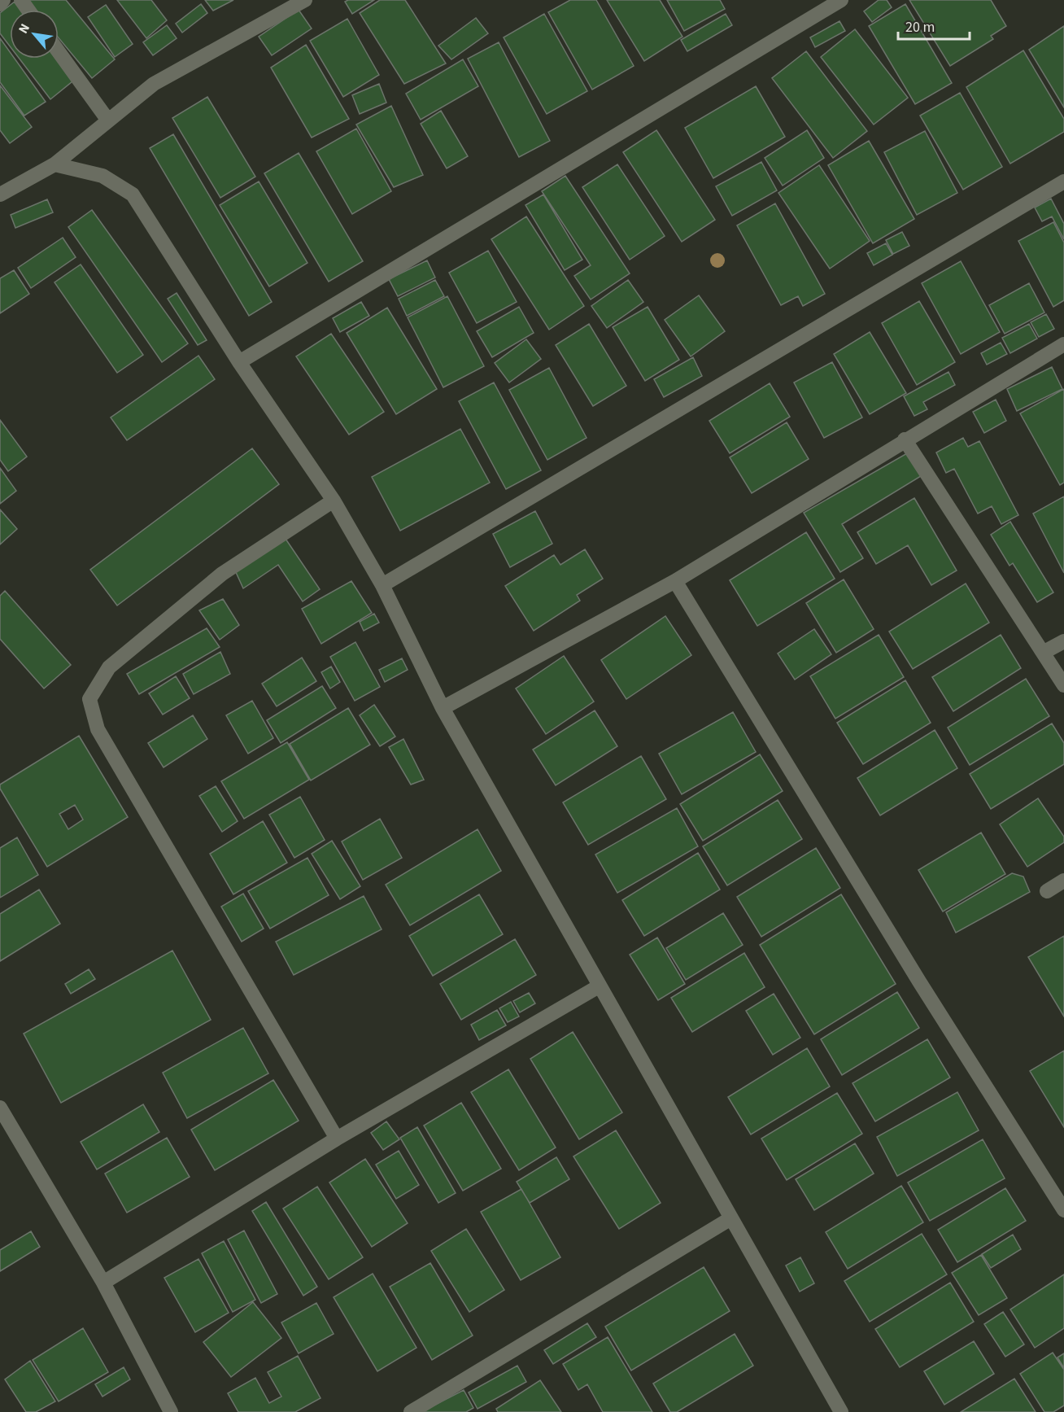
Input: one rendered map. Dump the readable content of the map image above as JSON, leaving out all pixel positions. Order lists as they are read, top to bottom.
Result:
{
  "scale_bar": "20 m",
  "north": "top left"
}
